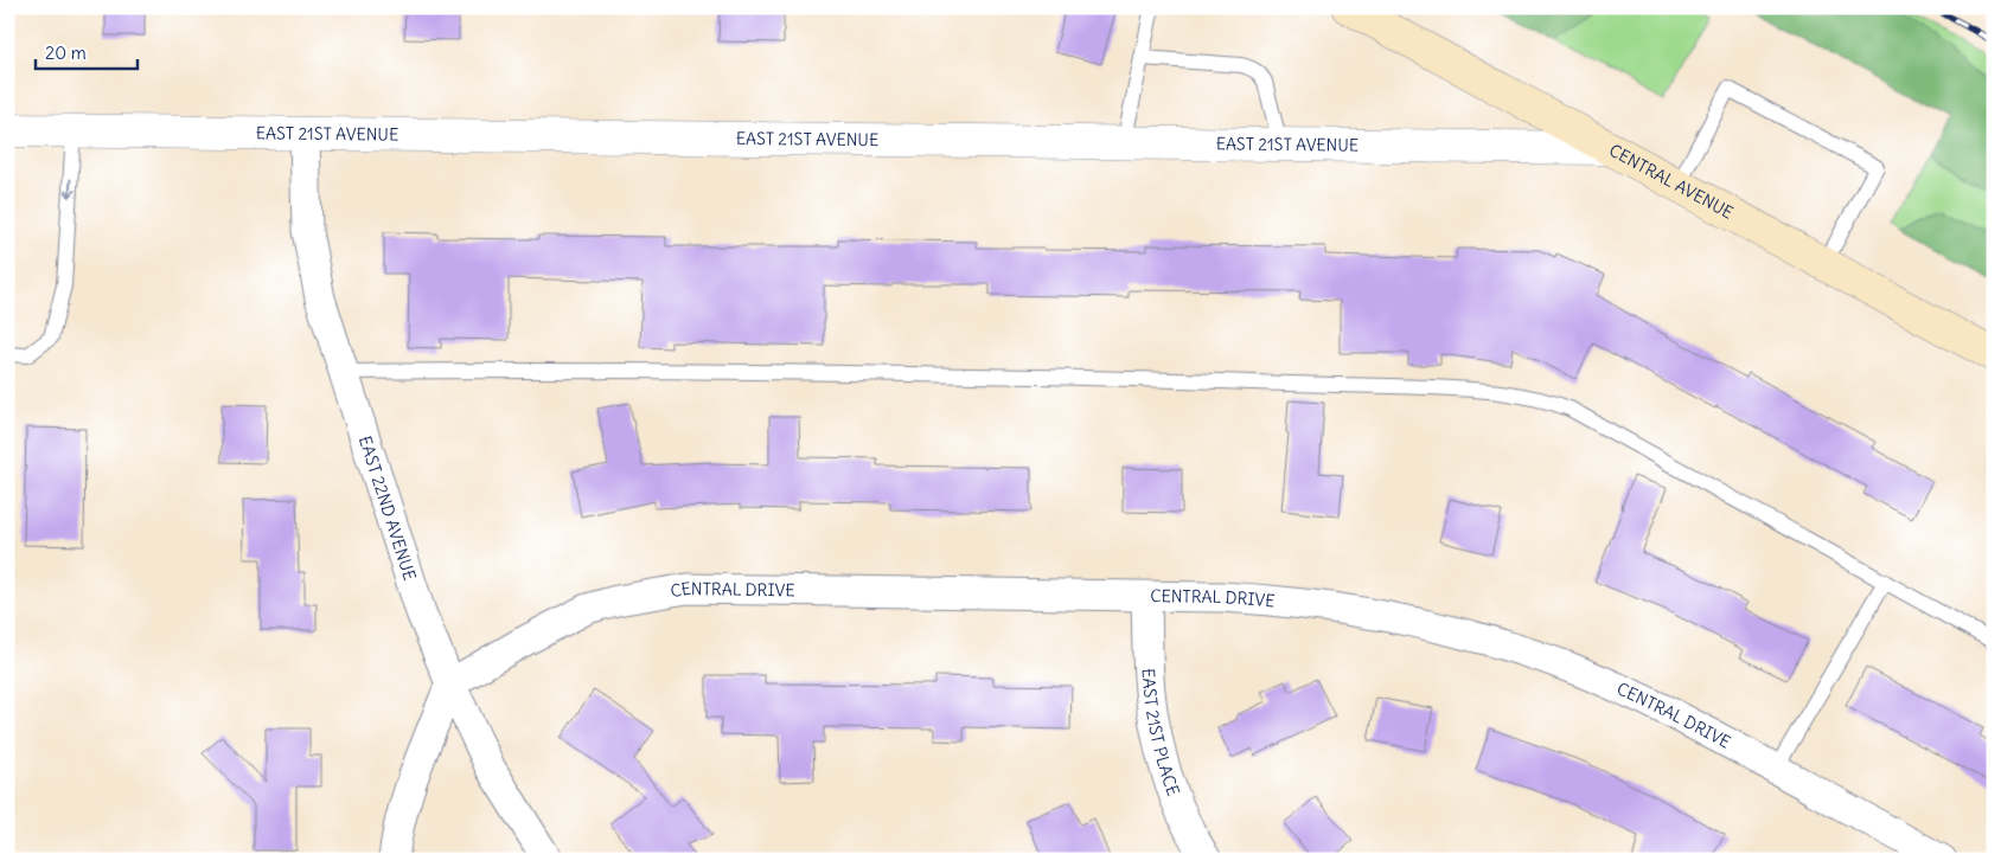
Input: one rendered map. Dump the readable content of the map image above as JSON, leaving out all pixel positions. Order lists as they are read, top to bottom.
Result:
{
  "streets": {
    "main road": ["CENTRAL AVENUE"],
    "street": [
      "EAST 21ST AVENUE",
      "EAST 22ND AVENUE",
      "CENTRAL DRIVE",
      "EAST 21ST PLACE"
    ]
  },
  "crossings": [
    ["EAST 21ST AVENUE", "CENTRAL AVENUE"],
    ["EAST 21ST AVENUE", "EAST 22ND AVENUE"],
    ["EAST 22ND AVENUE", "CENTRAL DRIVE"],
    ["CENTRAL DRIVE", "EAST 21ST PLACE"]
  ],
  "scale_bar": "20 m"
}
